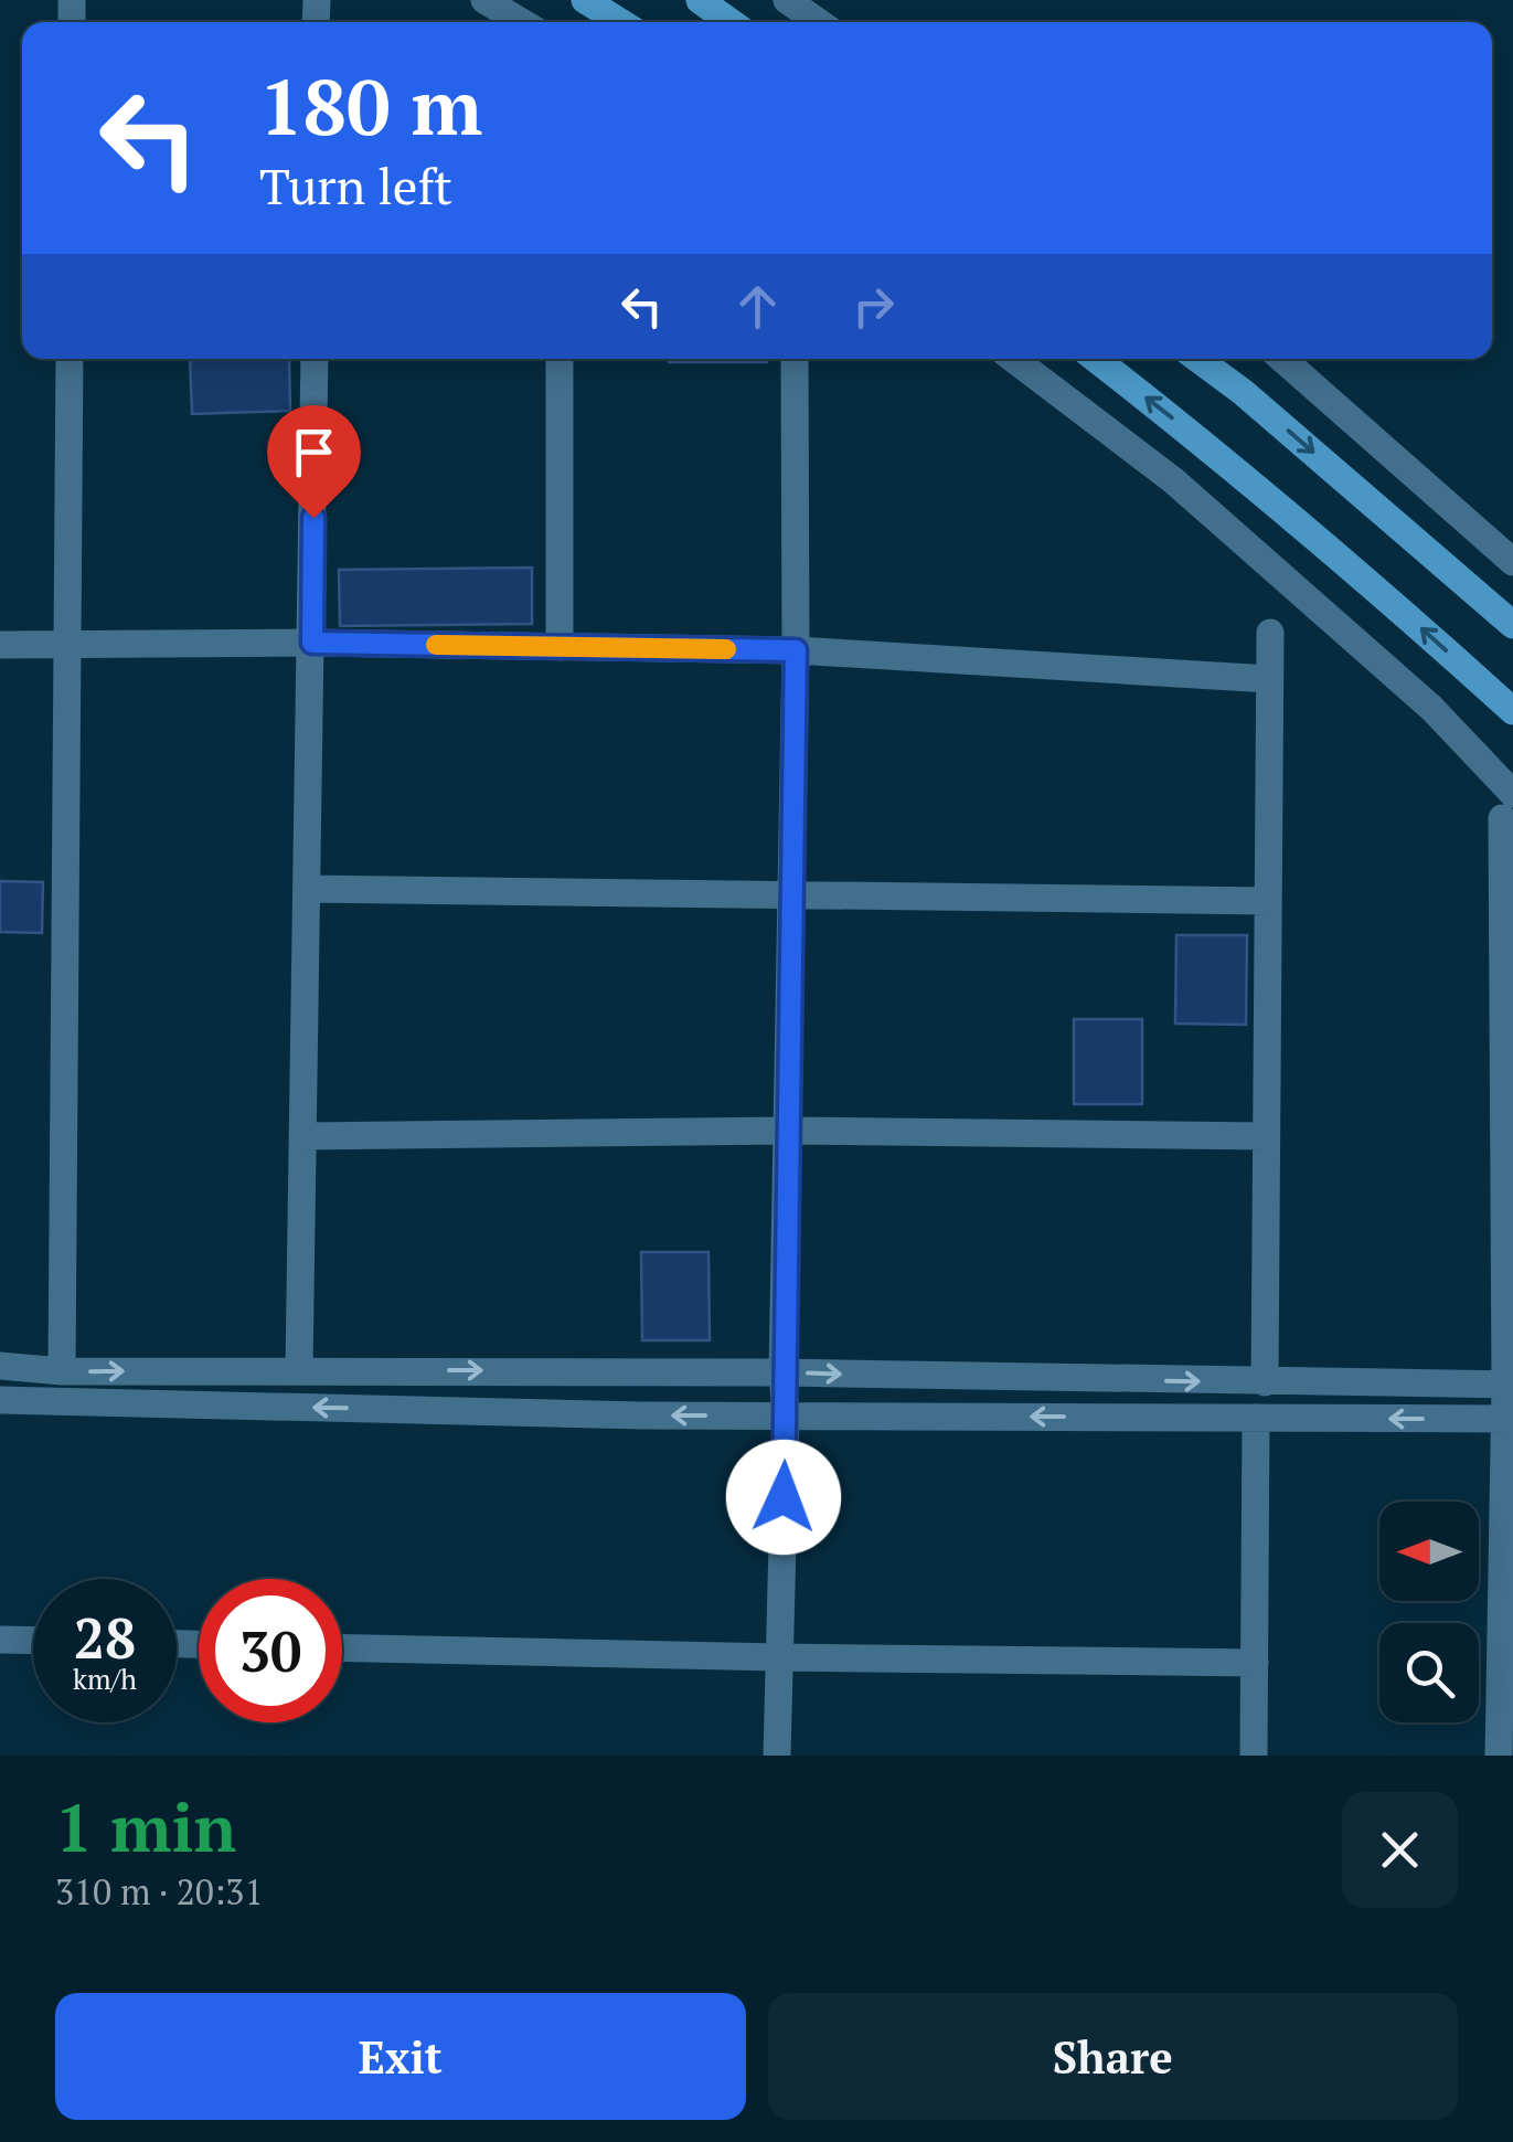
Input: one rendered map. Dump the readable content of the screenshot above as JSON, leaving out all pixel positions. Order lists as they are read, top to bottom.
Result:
{
  "north": "left",
  "page": {
    "turn": ["180 m", "Turn left"],
    "speed": "28 km/h",
    "limit": "30",
    "heading": ["1 min", "310 m · 20:31"],
    "buttons": ["Exit", "Share"]
  }
}
